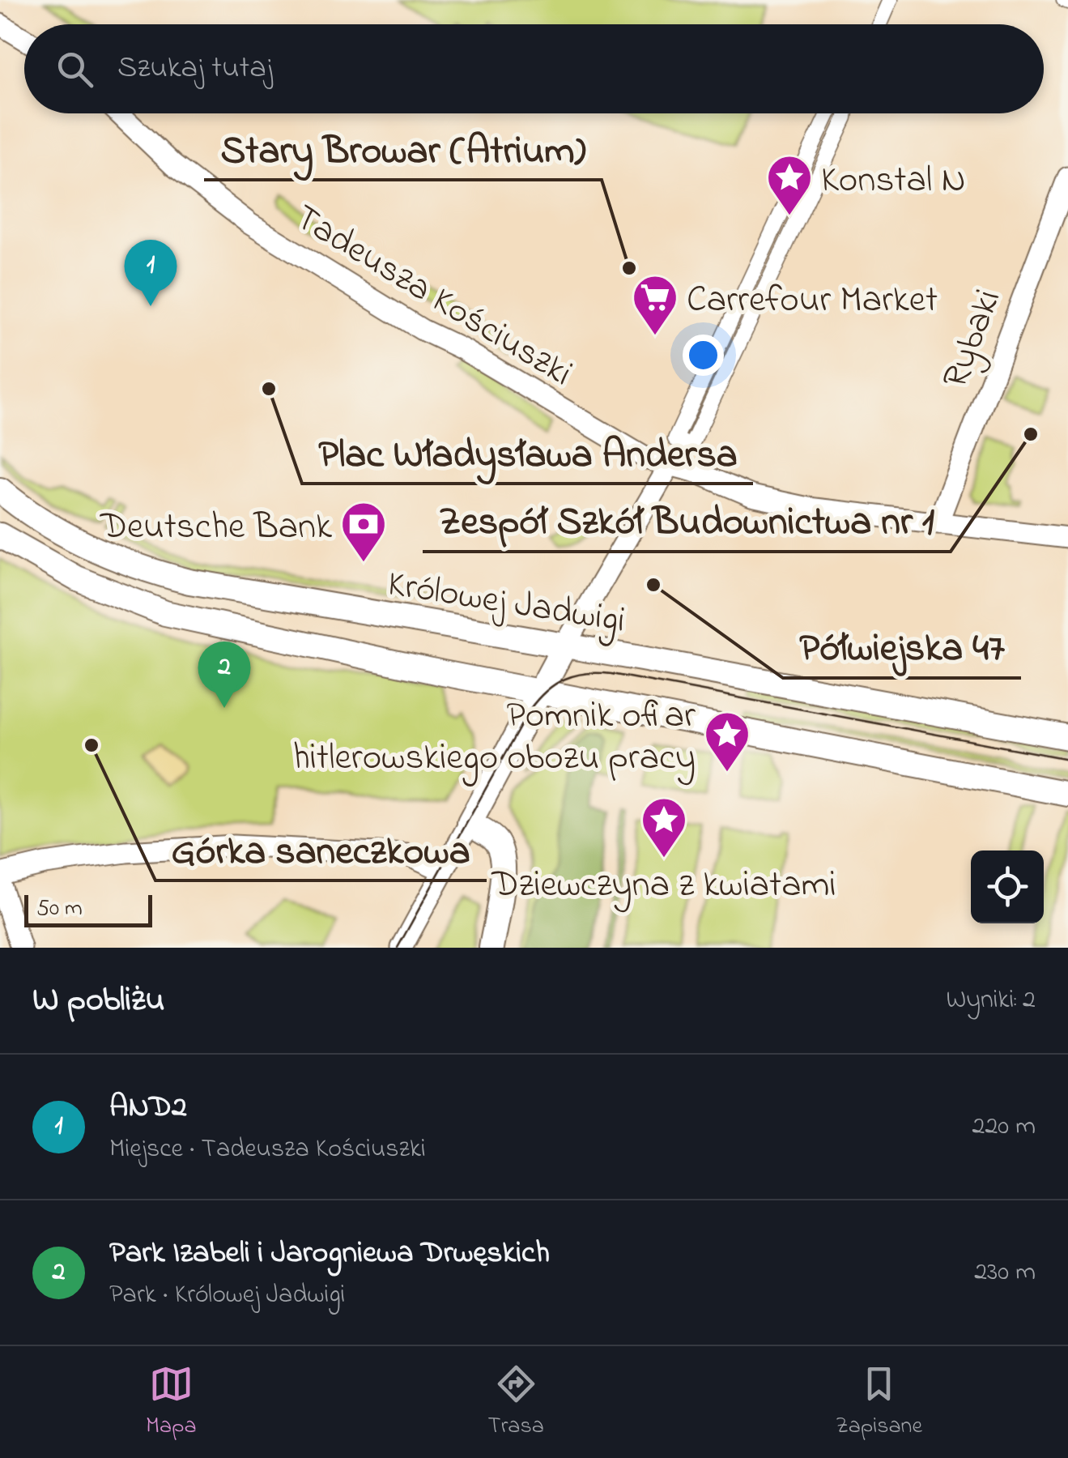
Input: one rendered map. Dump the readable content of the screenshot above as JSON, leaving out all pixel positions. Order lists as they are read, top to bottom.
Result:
{
  "streets": {
    "street": ["Tadeusza Kościuszki", "Rybaki", "Królowej Jadwigi"]
  },
  "crossings": [
    ["Tadeusza Kościuszki", "Rybaki"]
  ],
  "places": {
    "place": ["Konstal N", "Pomnik ofiar hitlerowskiego obozu pracy", "Dziewczyna z kwiatami"],
    "other": [
      "Stary Browar (Atrium)",
      "Plac Władysława Andersa",
      "Zespół Szkół Budownictwa nr 1",
      "Półwiejska 47",
      "Górka saneczkowa"
    ],
    "supermarket": ["Carrefour Market"],
    "bank": ["Deutsche Bank"]
  },
  "scale_bar": "50 m",
  "page": {
    "search": "Szukaj tutaj",
    "pins": ["1", "2"],
    "scale": "50 m",
    "heading": ["W pobliżu", "Wyniki: 2"],
    "list": [
      {
        "mark": "1",
        "name": "AND2",
        "note": "Miejsce · Tadeusza Kościuszki",
        "value": "220 m"
      },
      {
        "mark": "2",
        "name": "Park Izabeli i Jarogniewa Drwęskich",
        "note": "Park · Królowej Jadwigi",
        "value": "230 m"
      }
    ],
    "nav": ["Mapa", "Trasa", "Zapisane"]
  }
}
